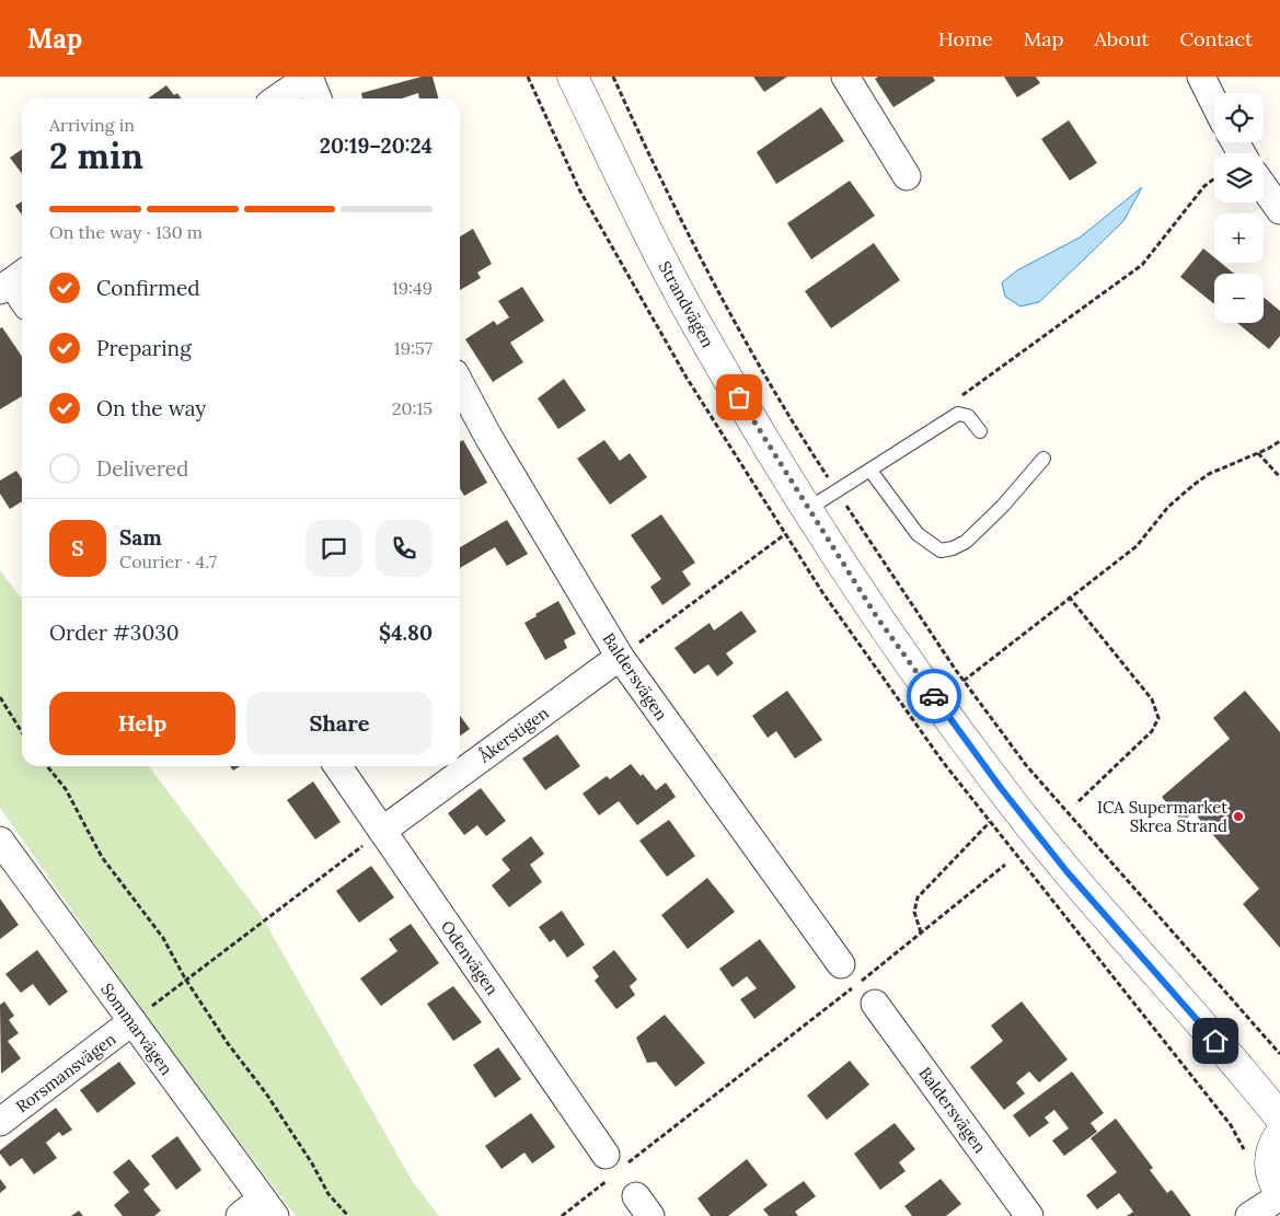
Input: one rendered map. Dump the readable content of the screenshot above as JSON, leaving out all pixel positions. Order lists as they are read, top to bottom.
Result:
{
  "streets": {
    "street": [
      "Strandvägen",
      "Baldersvägen",
      "Åkerstigen",
      "Odenvägen",
      "Sommarvägen",
      "Rorsmansvägen"
    ]
  },
  "crossings": [
    ["Baldersvägen", "Åkerstigen"],
    ["Åkerstigen", "Odenvägen"],
    ["Sommarvägen", "Rorsmansvägen"]
  ],
  "places": ["ICA Supermarket Skrea Strand"],
  "page": {
    "header": "Map",
    "nav": [
      "Home",
      "Map",
      "About",
      "Contact"
    ],
    "map_buttons": ["+", "−"],
    "heading": ["2 min", "Arriving in", "20:19–20:24"],
    "panel": [
      "Sam",
      "Courier · 4.7",
      "Order #3030",
      "$4.80"
    ],
    "bar": "On the way · 130 m",
    "list": [
      ["Confirmed", "19:49"],
      ["Preparing", "19:57"],
      ["On the way", "20:15"],
      "Delivered"
    ],
    "round": "S",
    "buttons": ["Help", "Share"]
  }
}
